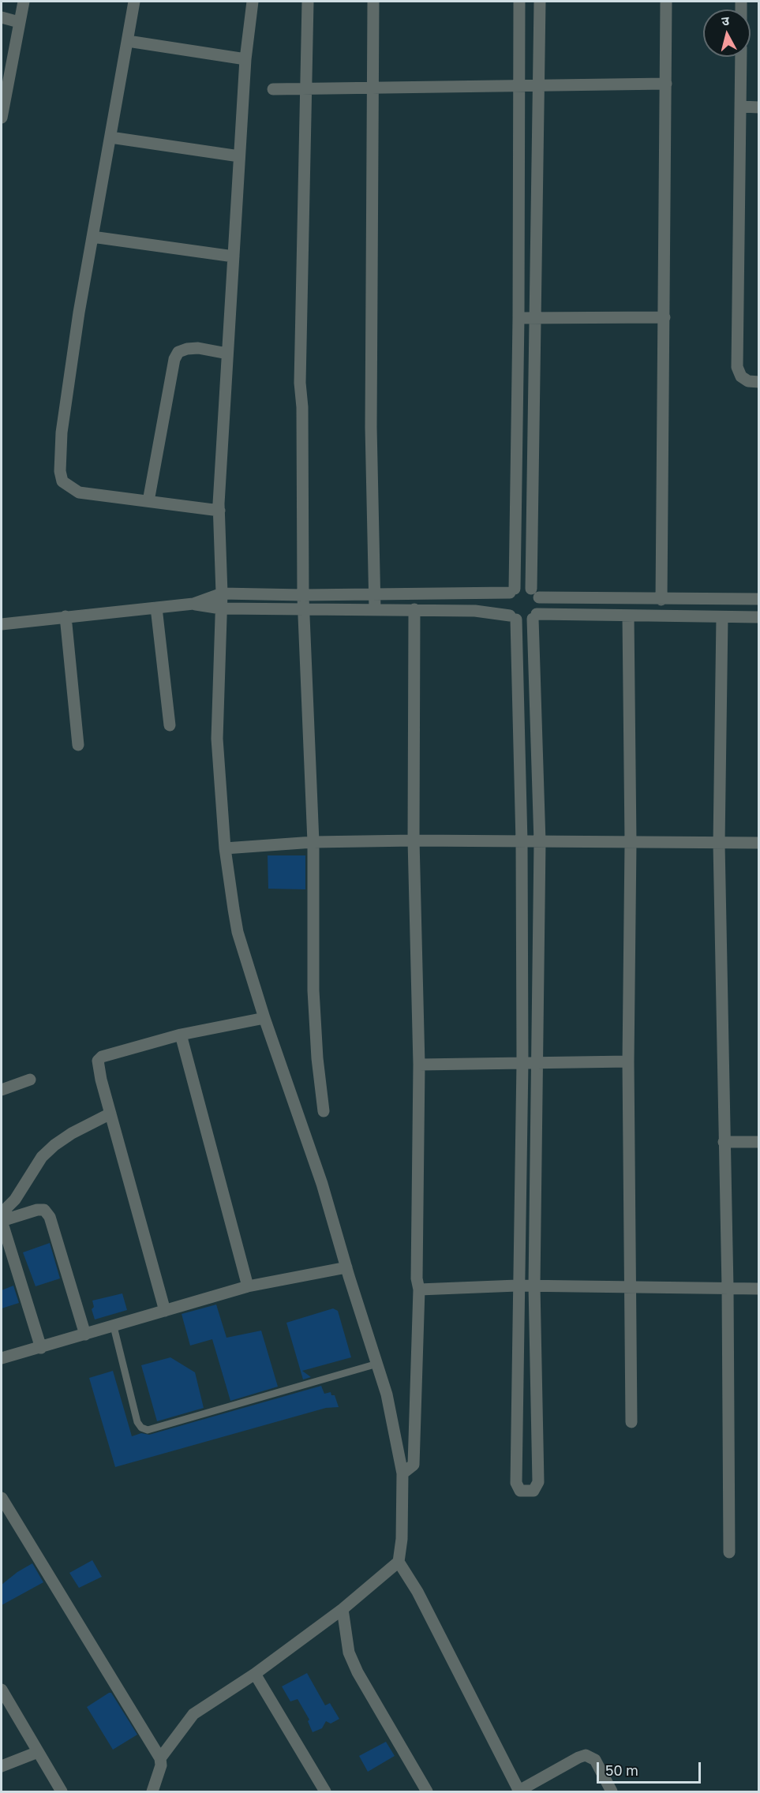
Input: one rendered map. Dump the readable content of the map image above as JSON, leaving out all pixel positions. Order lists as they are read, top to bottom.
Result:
{
  "scale_bar": "50 m",
  "north": "top"
}
